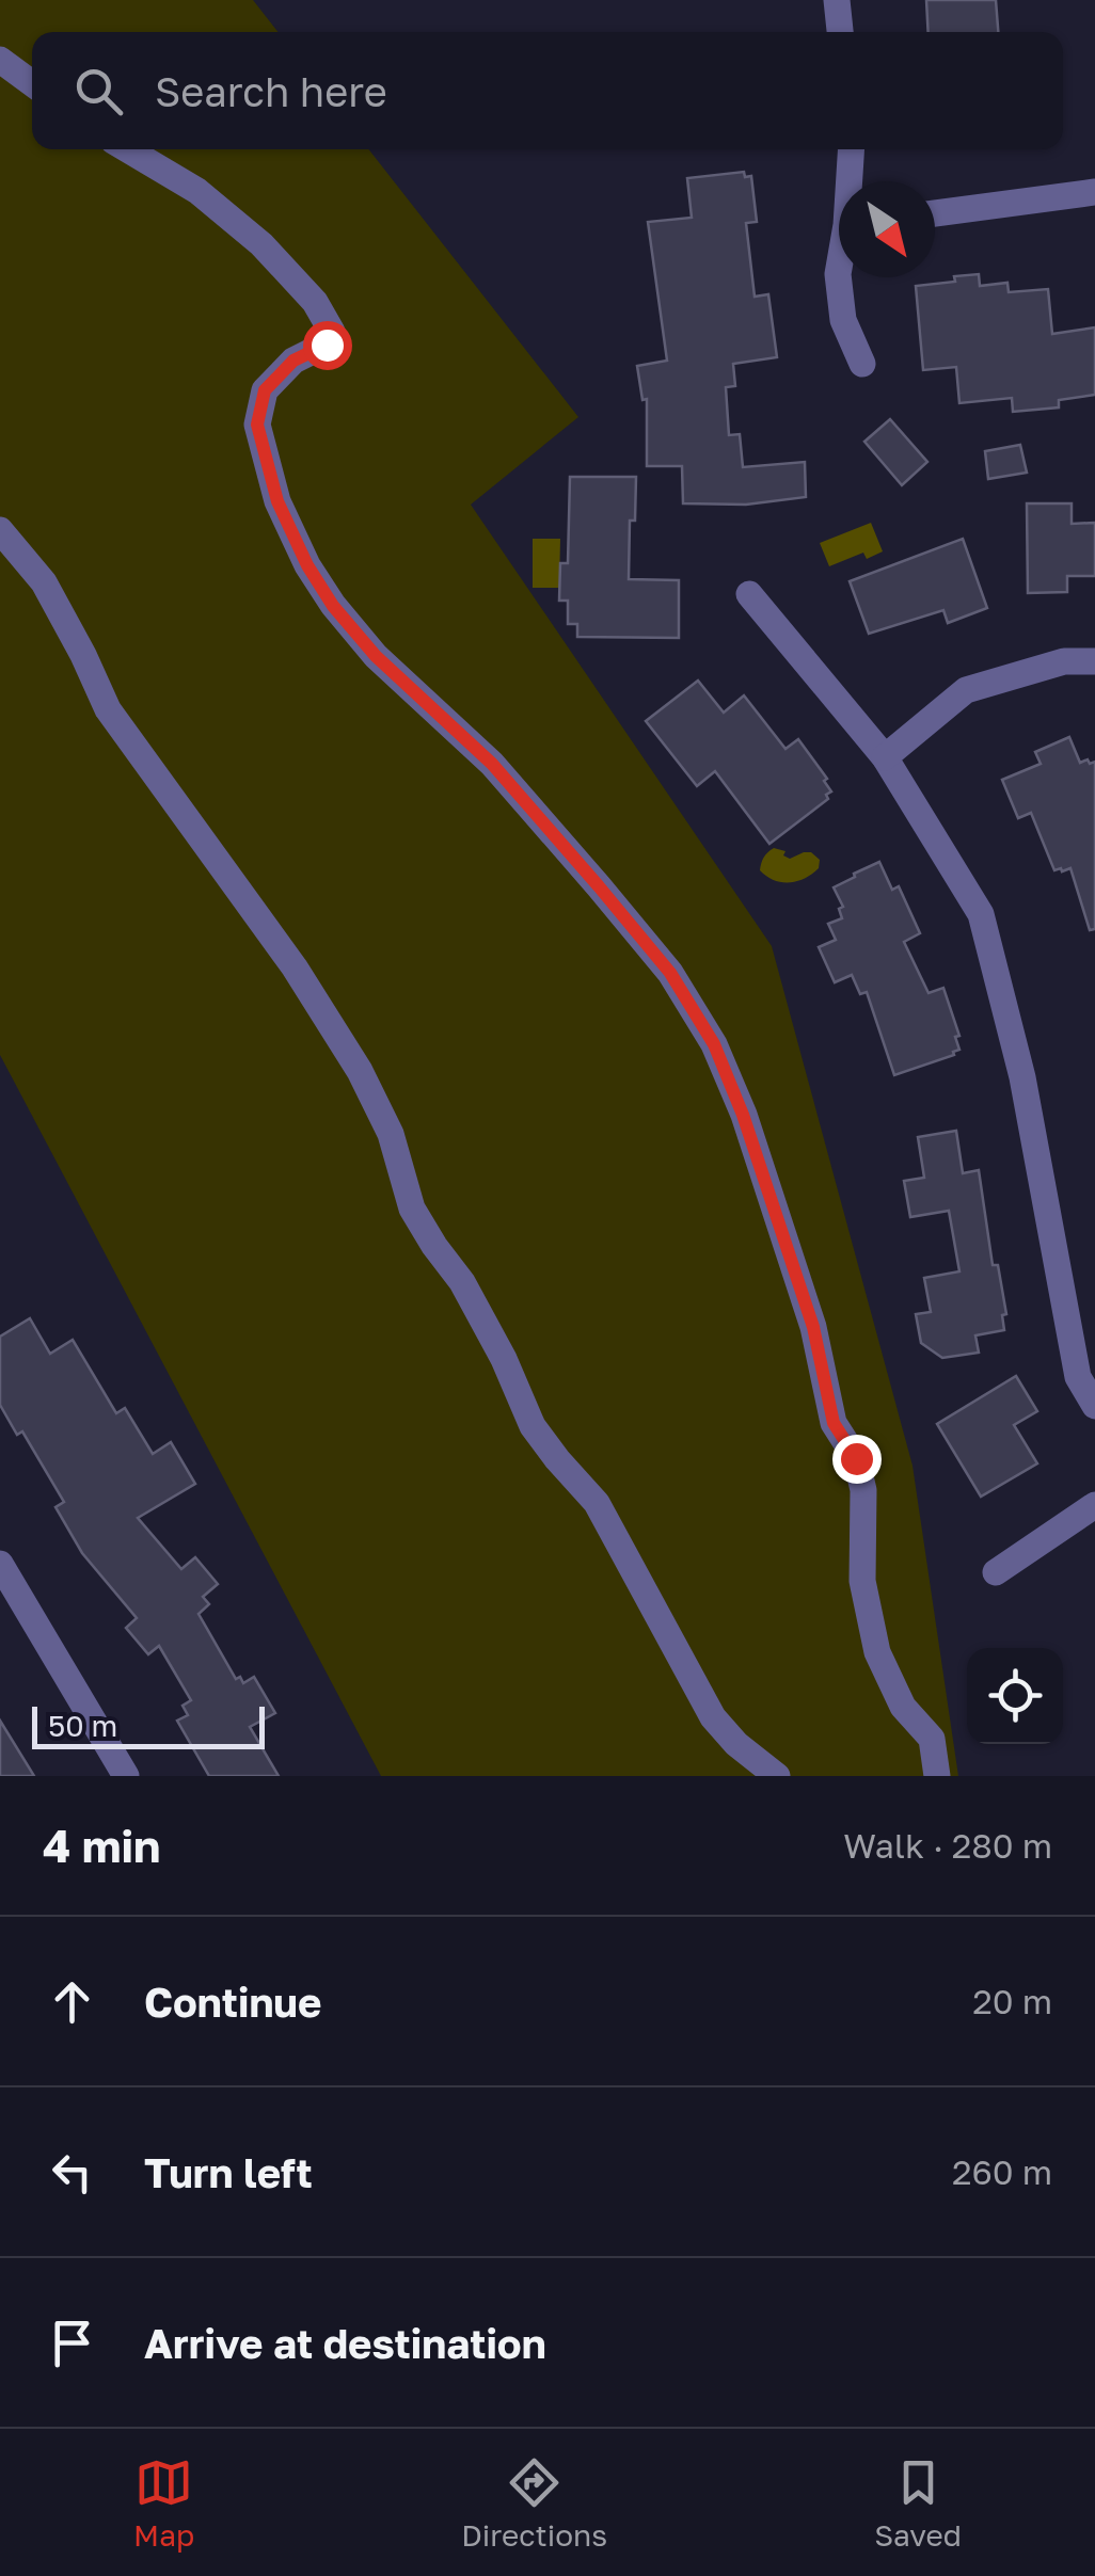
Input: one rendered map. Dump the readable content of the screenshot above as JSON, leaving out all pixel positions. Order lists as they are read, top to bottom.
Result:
{
  "scale_bar": "50 m",
  "north": "bottom right",
  "page": {
    "search": "Search here",
    "scale": "50 m",
    "heading": ["4 min", "Walk · 280 m"],
    "list": [
      ["Continue", "20 m"],
      ["Turn left", "260 m"],
      "Arrive at destination"
    ],
    "nav": ["Map", "Directions", "Saved"]
  }
}
